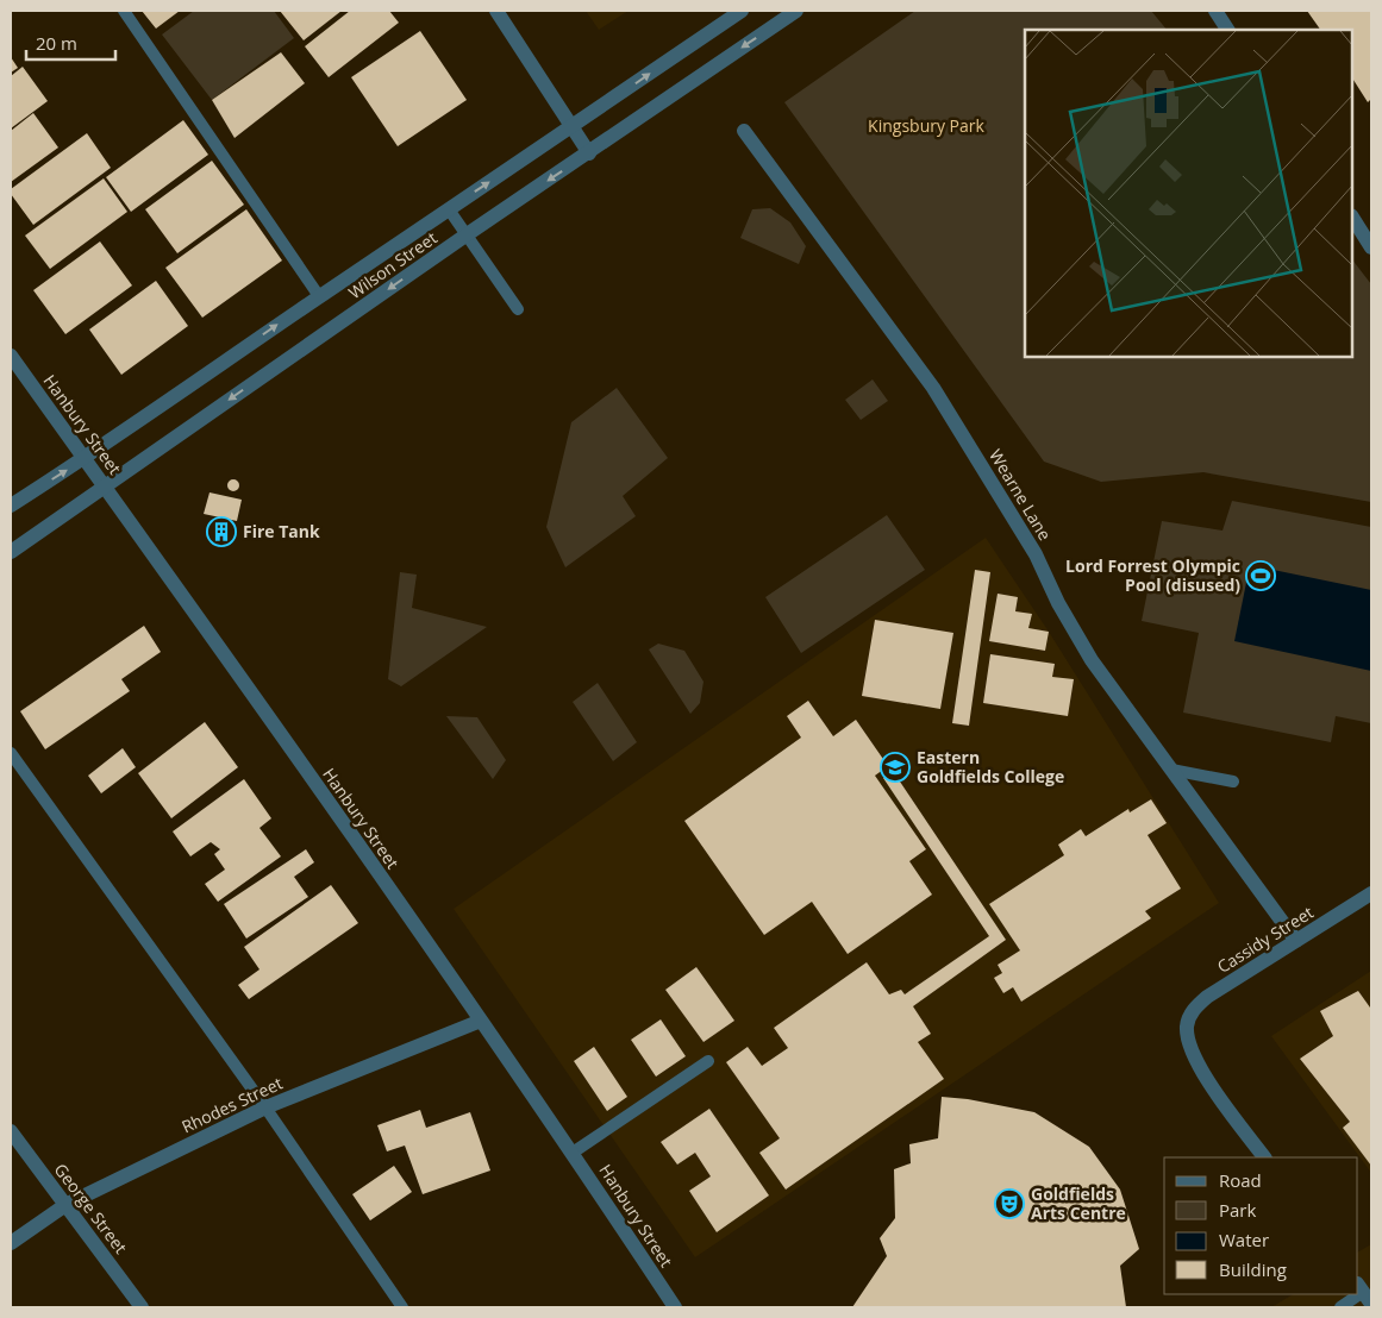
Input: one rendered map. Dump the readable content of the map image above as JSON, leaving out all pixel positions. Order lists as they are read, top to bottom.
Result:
{
  "streets": {
    "street": [
      "Wilson Street",
      "Hanbury Street",
      "Wearne Lane",
      "Cassidy Street",
      "Rhodes Street",
      "George Street"
    ]
  },
  "crossings": [
    ["Wilson Street", "Hanbury Street"],
    ["Hanbury Street", "Rhodes Street"],
    ["Wearne Lane", "Cassidy Street"],
    ["Rhodes Street", "George Street"]
  ],
  "parks": ["Kingsbury Park"],
  "places": {
    "building": ["Fire Tank"],
    "sports": ["Lord Forrest Olympic Pool (disused)"],
    "school or university": ["Eastern Goldfields College"],
    "theatre": ["Goldfields Arts Centre"]
  },
  "legend": [
    "Road",
    "Park",
    "Water",
    "Building"
  ],
  "scale_bar": "20 m"
}
